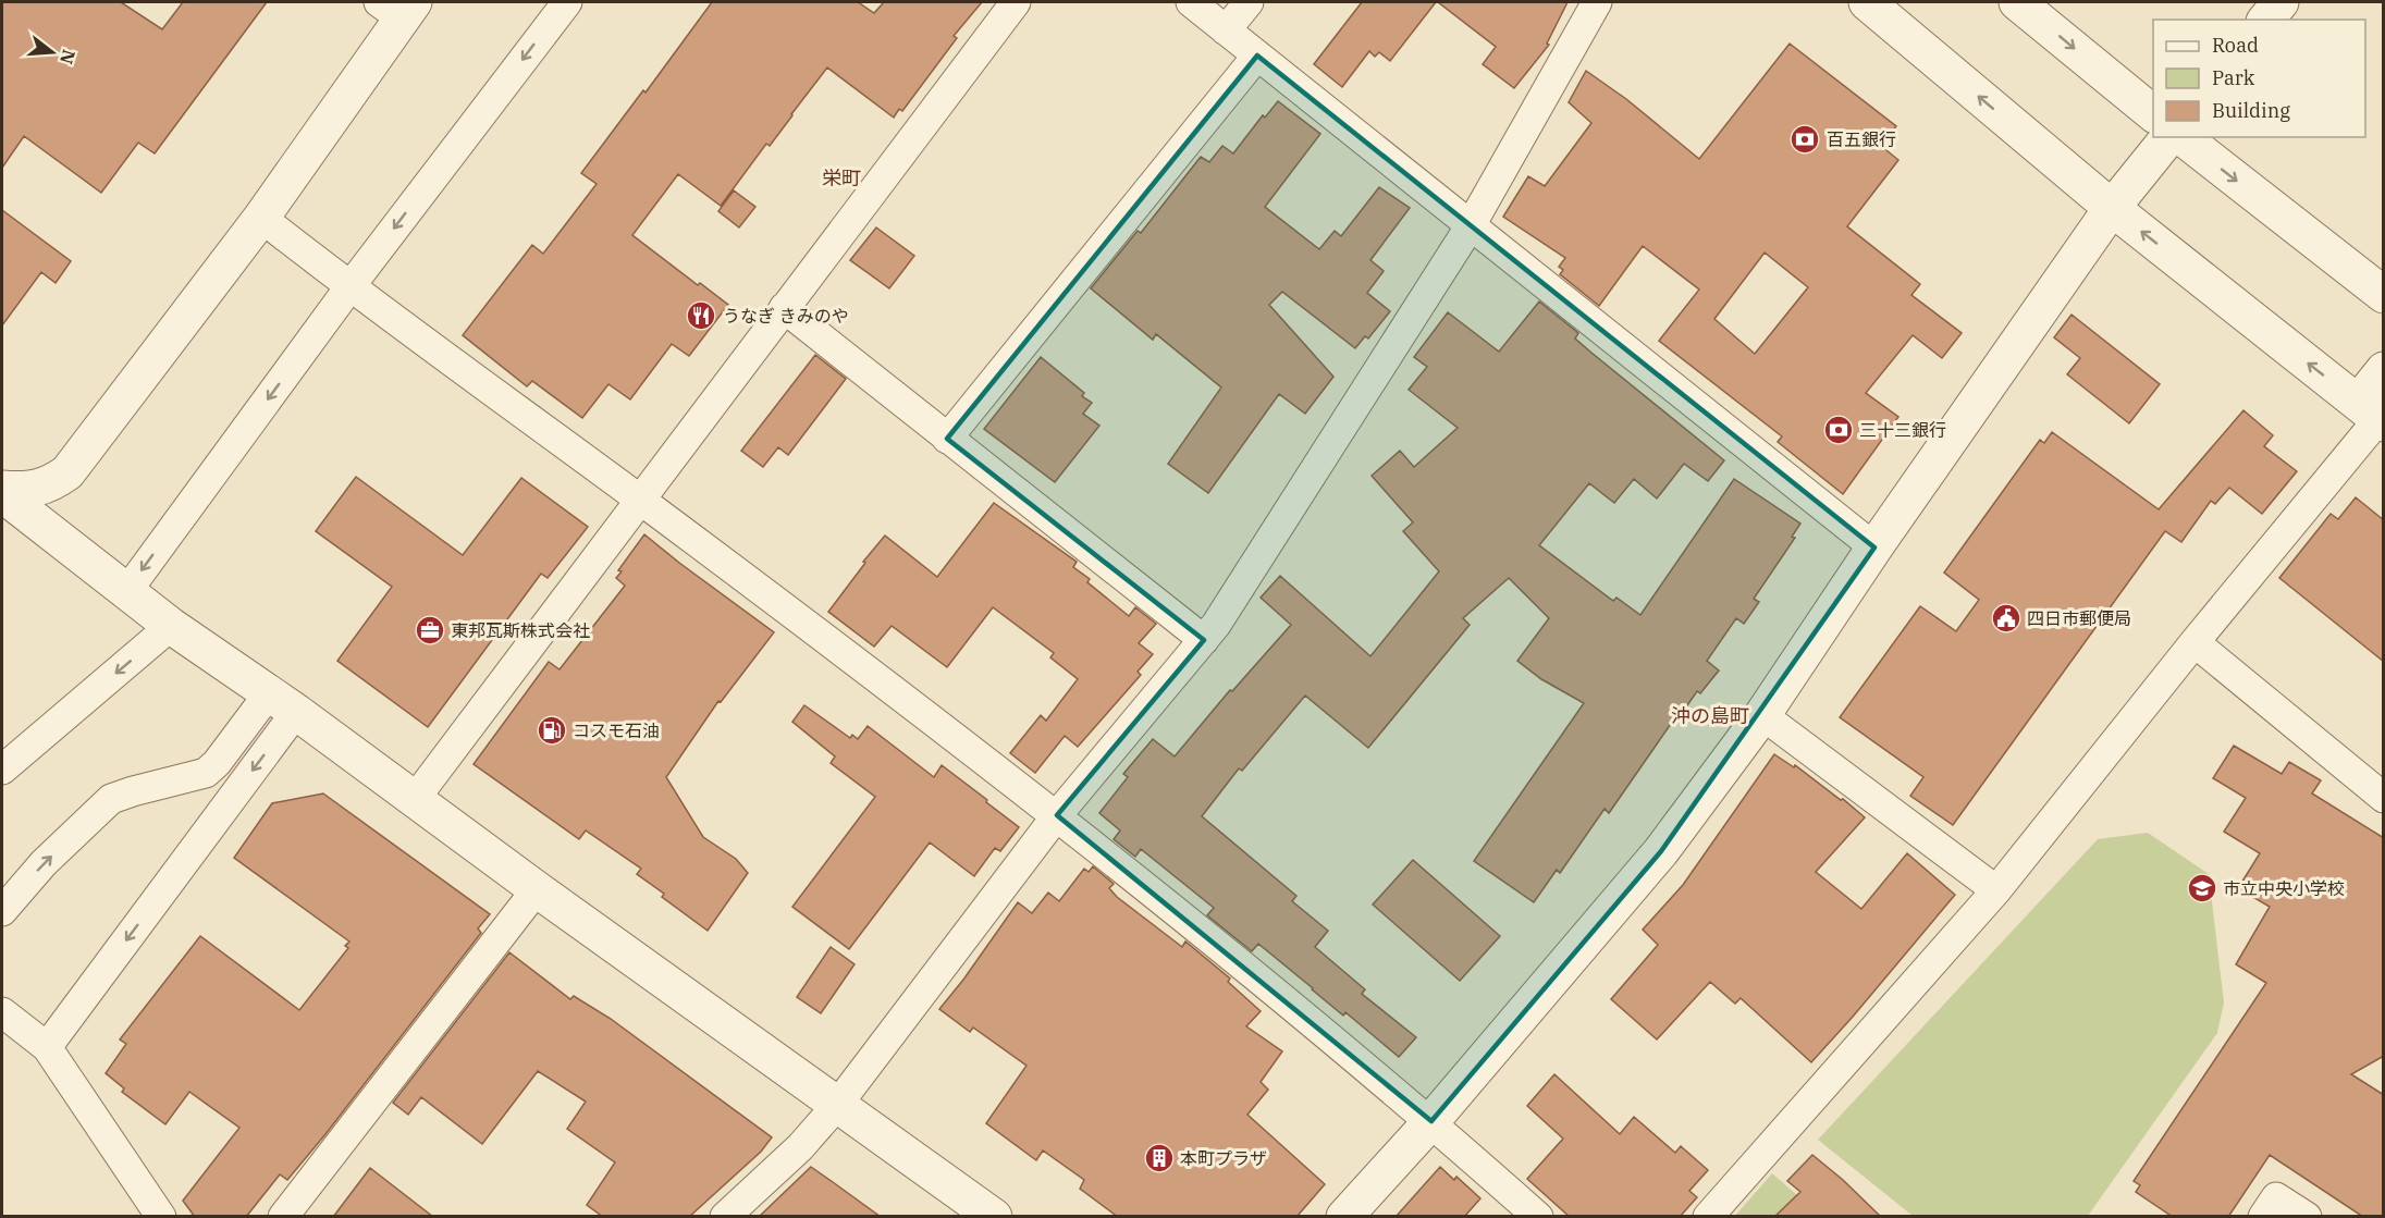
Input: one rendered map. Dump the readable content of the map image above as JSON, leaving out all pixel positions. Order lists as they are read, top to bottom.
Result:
{
  "districts": ["栄町", "沖の島町"],
  "places": {
    "bank": ["百五銀行", "三十三銀行"],
    "restaurant": ["うなぎ きみのや"],
    "public building": ["四日市郵便局"],
    "office": ["東邦瓦斯株式会社"],
    "fuel station": ["コスモ石油"],
    "school or university": ["市立中央小学校"],
    "building": ["本町プラザ"]
  },
  "legend": ["Road", "Park", "Building"],
  "north": "right"
}
